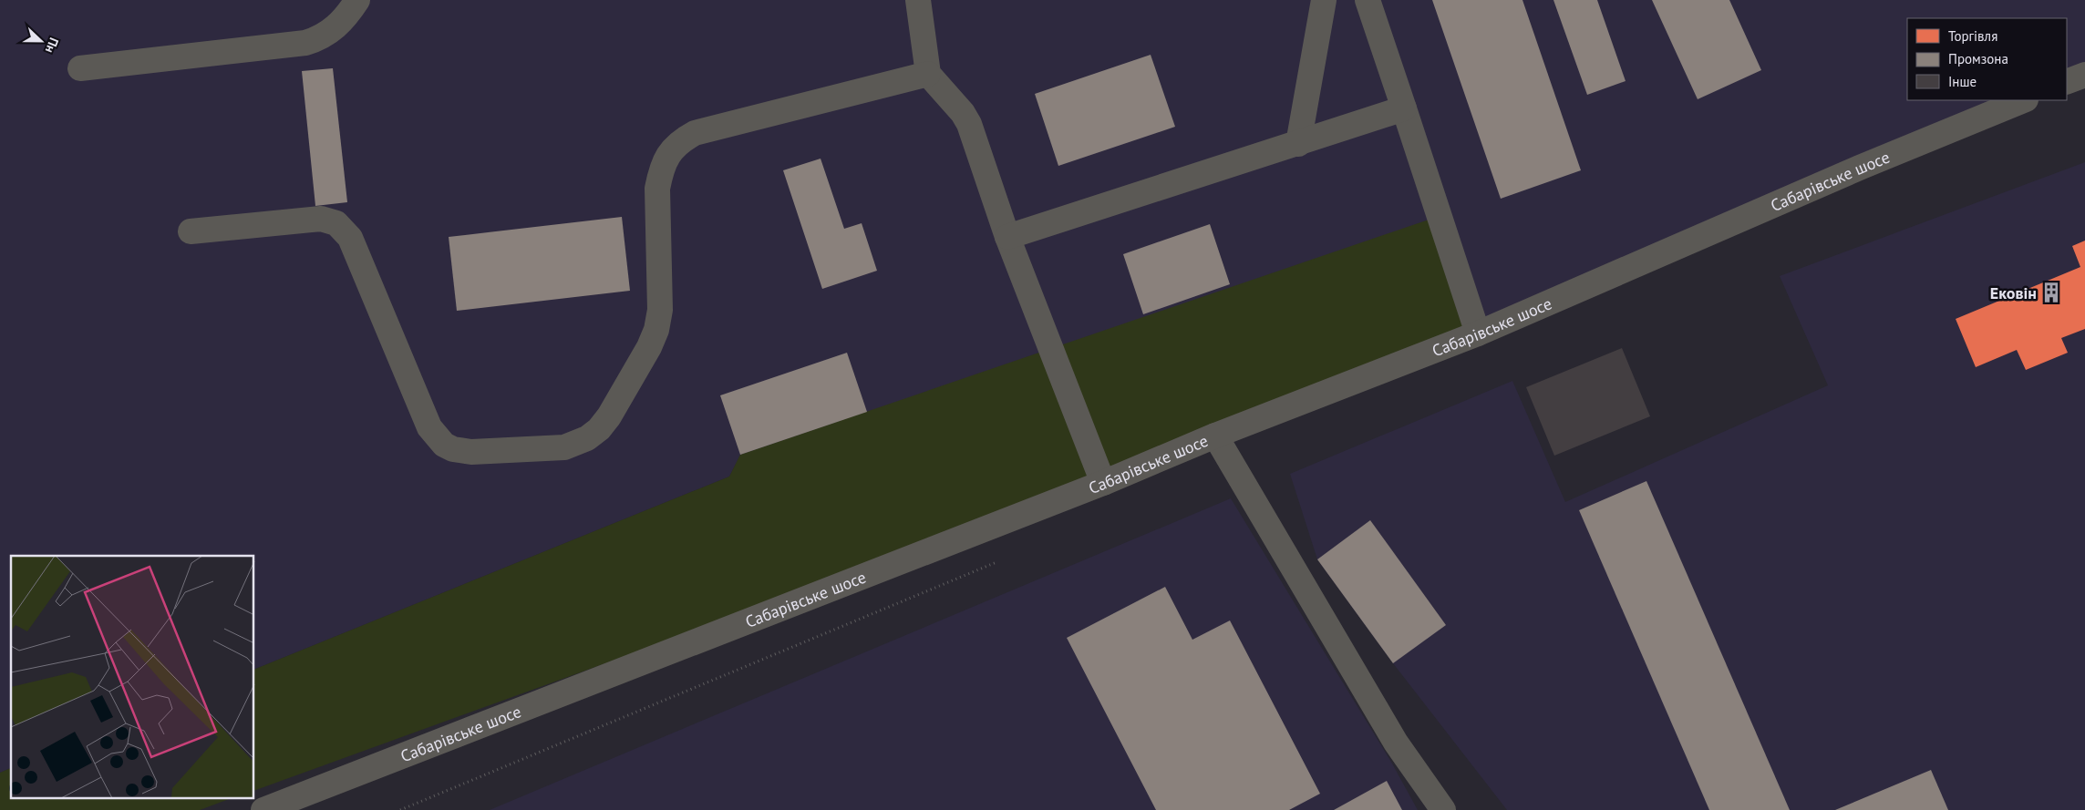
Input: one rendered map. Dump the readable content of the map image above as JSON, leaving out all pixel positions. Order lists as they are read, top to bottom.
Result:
{
  "streets": {
    "street": ["Сабарівське шосе"]
  },
  "places": {
    "building": ["Ековін"]
  },
  "legend": ["Торгівля", "Промзона", "Інше"],
  "north": "right"
}
